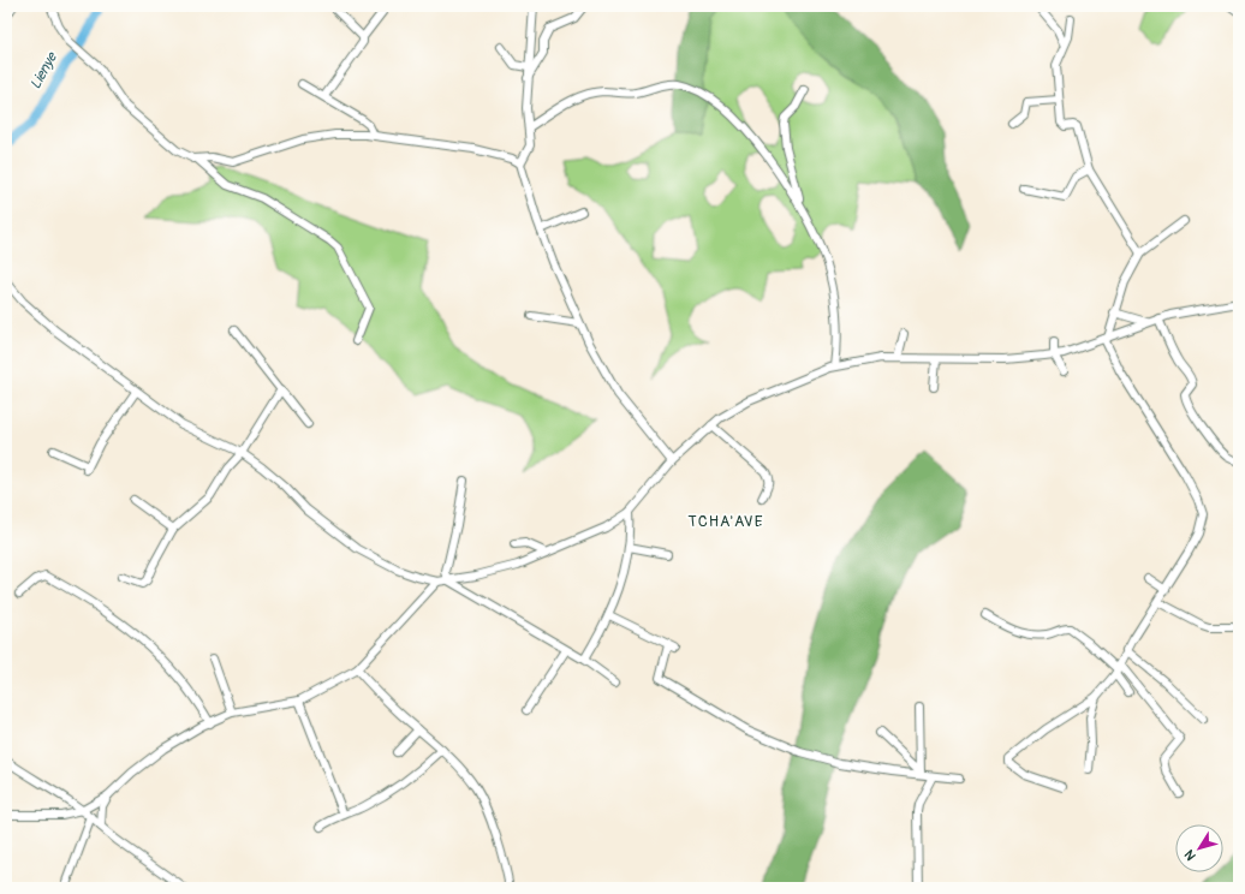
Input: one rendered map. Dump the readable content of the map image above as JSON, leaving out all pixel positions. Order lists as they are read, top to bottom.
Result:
{
  "districts": ["TCHA'AVE"],
  "water": ["Lienye"],
  "north": "bottom left"
}
